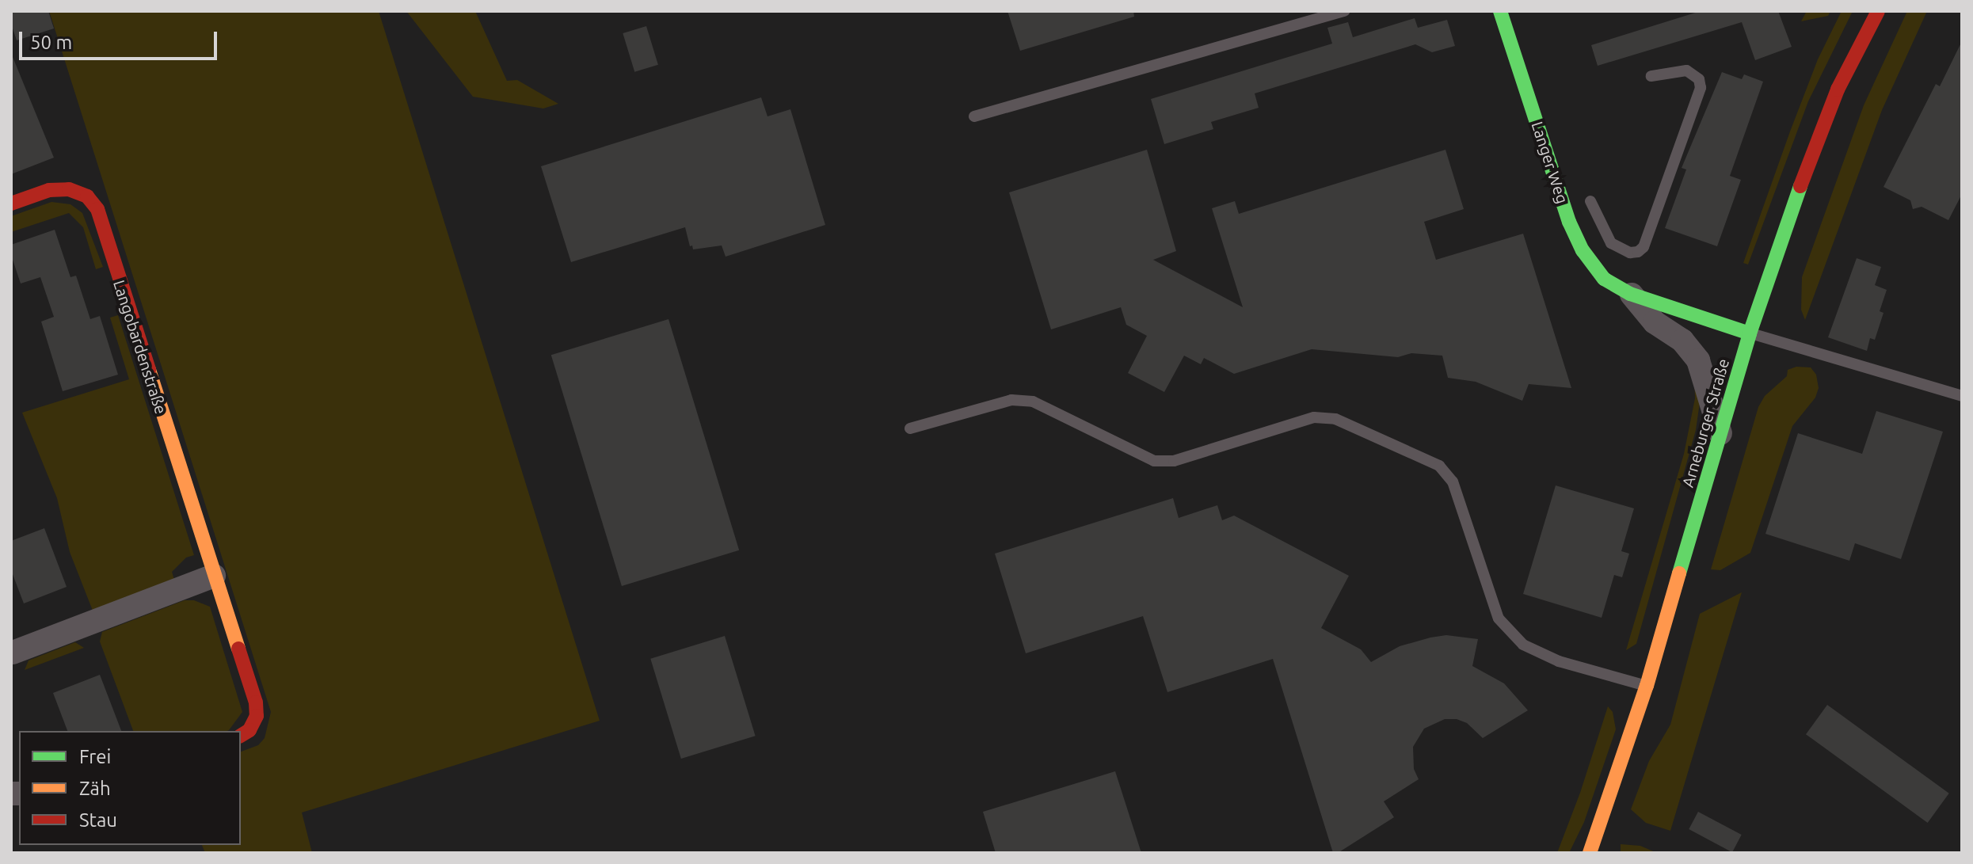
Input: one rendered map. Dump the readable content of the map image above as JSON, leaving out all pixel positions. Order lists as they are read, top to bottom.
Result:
{
  "streets": {
    "street": ["Langer Weg", "Langobardenstraße", "Arneburger Straße"]
  },
  "crossings": [
    ["Langer Weg", "Arneburger Straße"]
  ],
  "legend": ["Frei", "Zäh", "Stau"],
  "scale_bar": "50 m"
}
